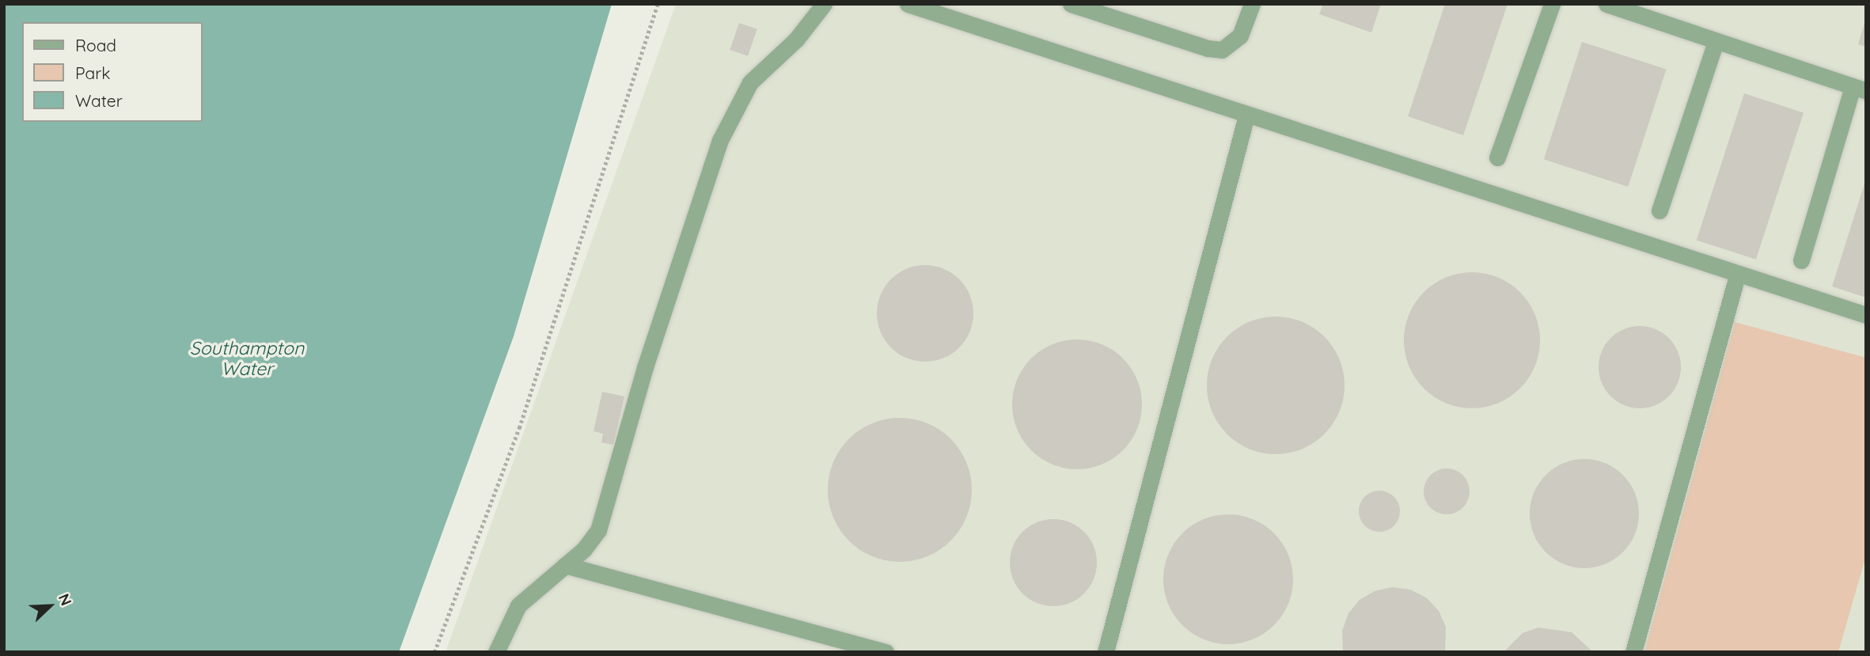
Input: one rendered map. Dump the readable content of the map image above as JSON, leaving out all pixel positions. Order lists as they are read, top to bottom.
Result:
{
  "water": ["Southampton Water"],
  "legend": ["Road", "Park", "Water"],
  "north": "top right"
}
